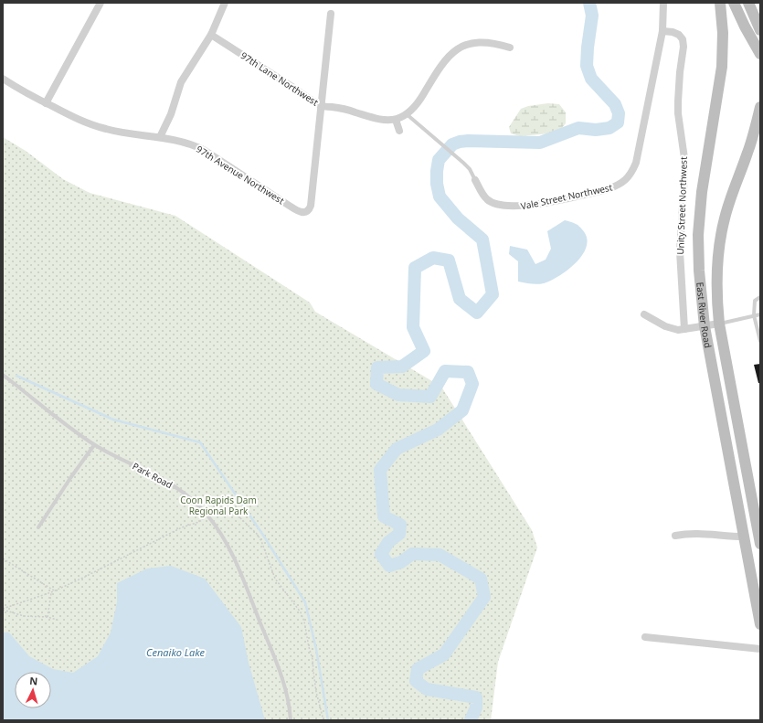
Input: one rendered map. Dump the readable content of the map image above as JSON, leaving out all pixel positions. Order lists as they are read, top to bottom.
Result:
{
  "streets": {
    "main road": ["East River Road"],
    "street": [
      "97th Lane Northwest",
      "97th Avenue Northwest",
      "Vale Street Northwest",
      "Unity Street Northwest"
    ],
    "lane": ["Park Road"]
  },
  "crossings": [
    ["97th Lane Northwest", "97th Avenue Northwest"],
    ["97th Lane Northwest", "Vale Street Northwest"],
    ["Vale Street Northwest", "Unity Street Northwest"]
  ],
  "water": ["Cenaiko Lake"],
  "parks": ["Coon Rapids Dam Regional Park"],
  "north": "top"
}
